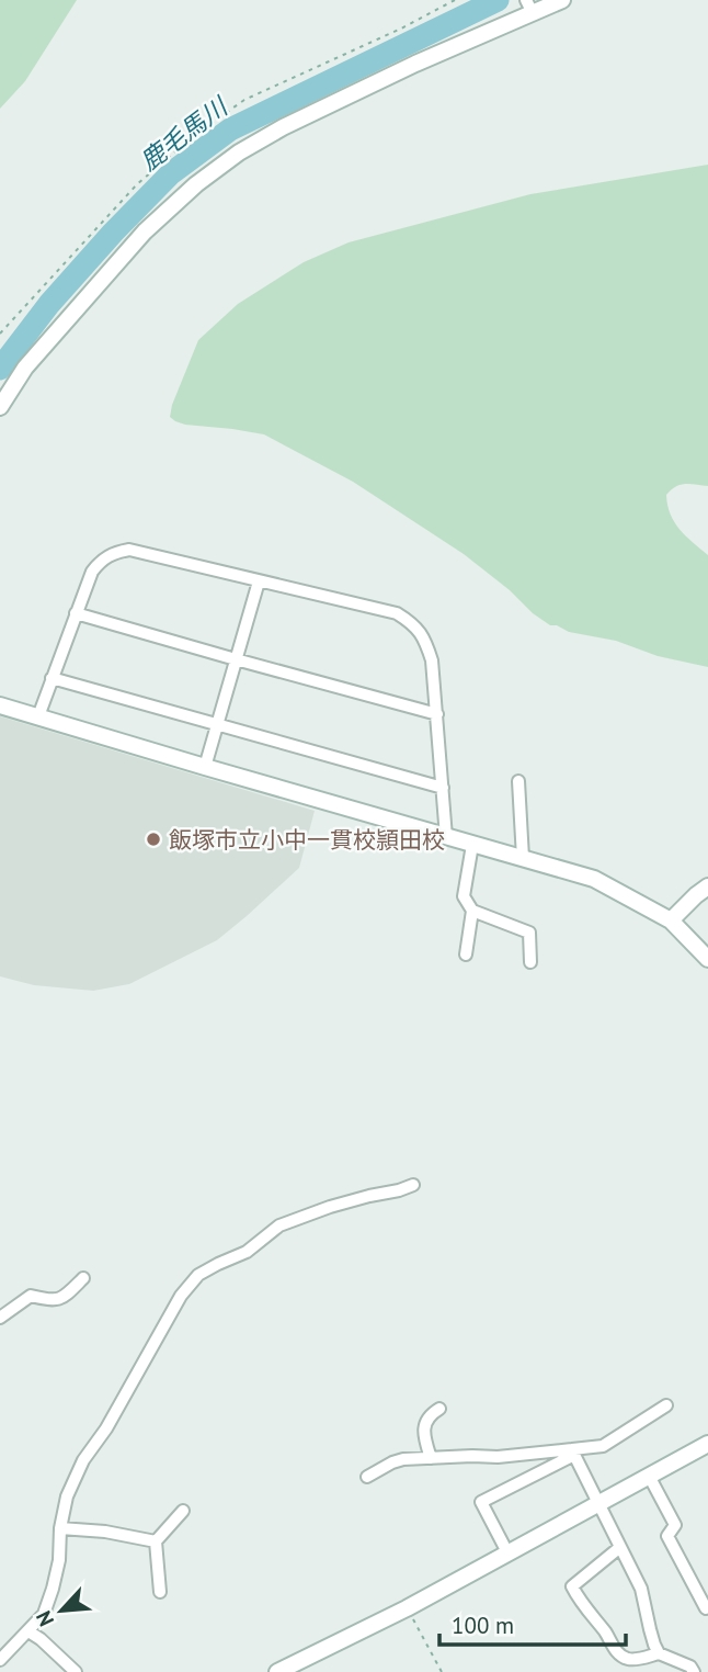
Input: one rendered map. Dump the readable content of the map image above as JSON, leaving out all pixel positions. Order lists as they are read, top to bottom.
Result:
{
  "water": ["鹿毛馬川"],
  "places": ["飯塚市立小中一貫校頴田校"],
  "scale_bar": "100 m",
  "north": "bottom left"
}
